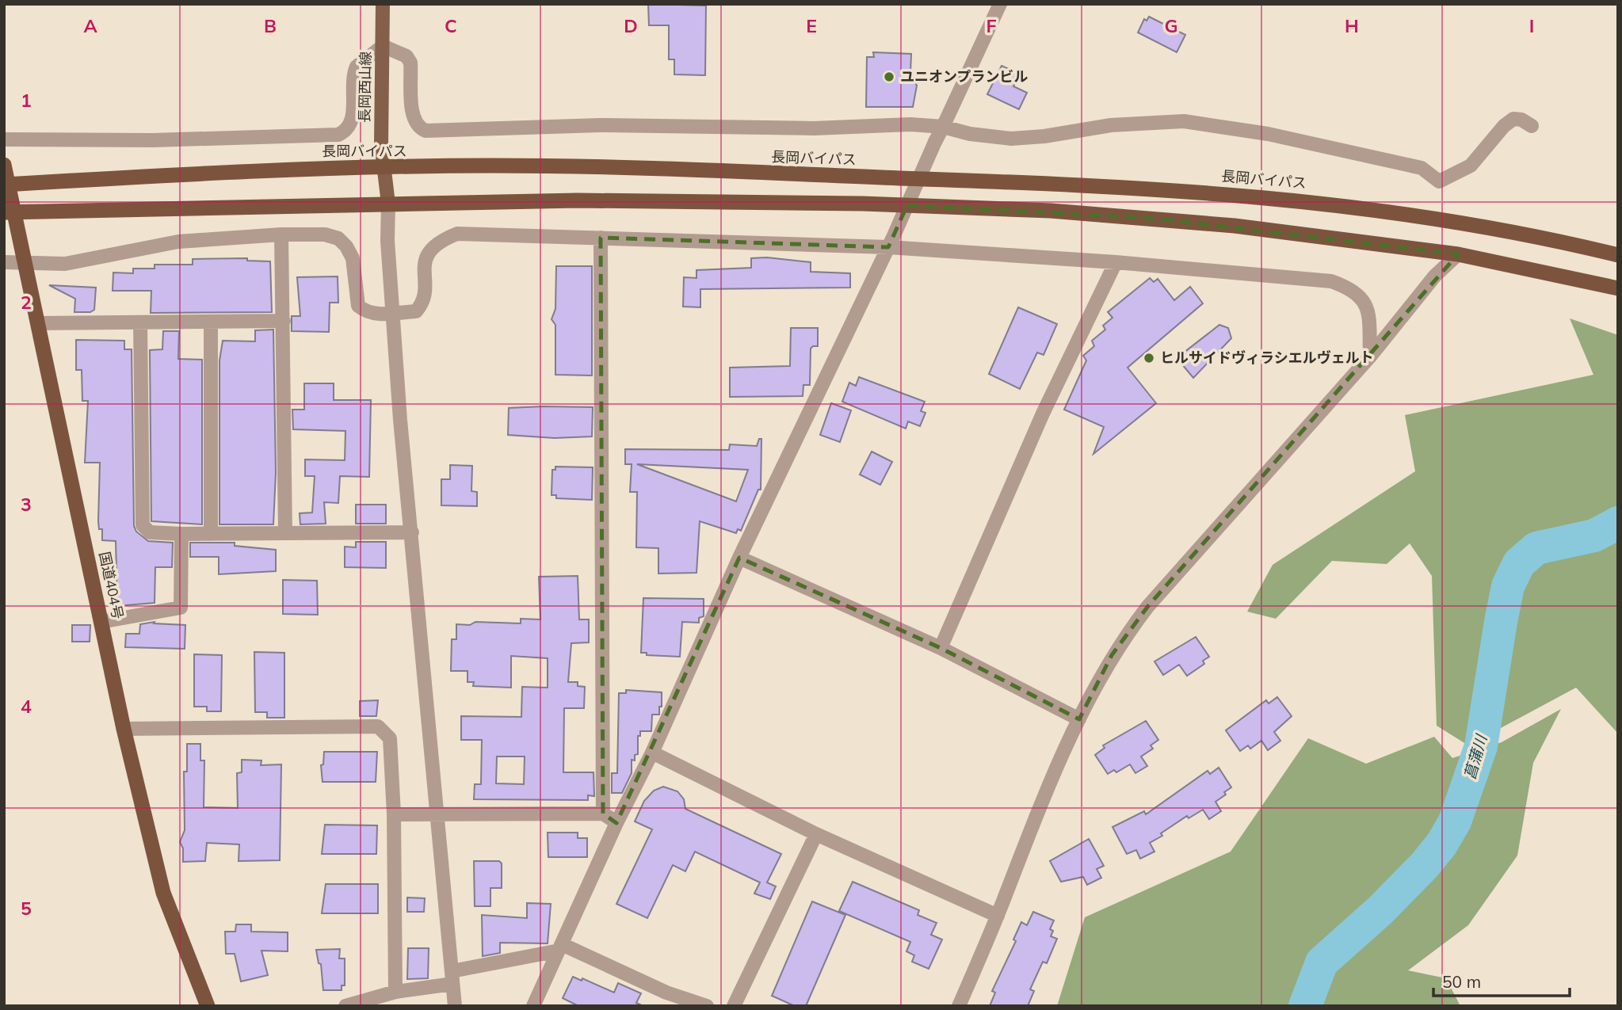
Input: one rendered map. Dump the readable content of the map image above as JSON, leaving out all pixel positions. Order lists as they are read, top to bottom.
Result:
{
  "streets": {
    "highway": ["長岡バイパス", "国道404号"],
    "main road": ["長岡西山線"]
  },
  "crossings": [
    ["長岡西山線", "長岡バイパス"]
  ],
  "water": ["菖蒲川"],
  "places": ["ユニオンプランビル", "ヒルサイドヴィラシエルヴェルト"],
  "scale_bar": "50 m",
  "grid": {
    "columns": [
      "A",
      "B",
      "C",
      "D",
      "E",
      "F",
      "G",
      "H",
      "I"
    ],
    "rows": [
      "1",
      "2",
      "3",
      "4",
      "5"
    ]
  }
}
